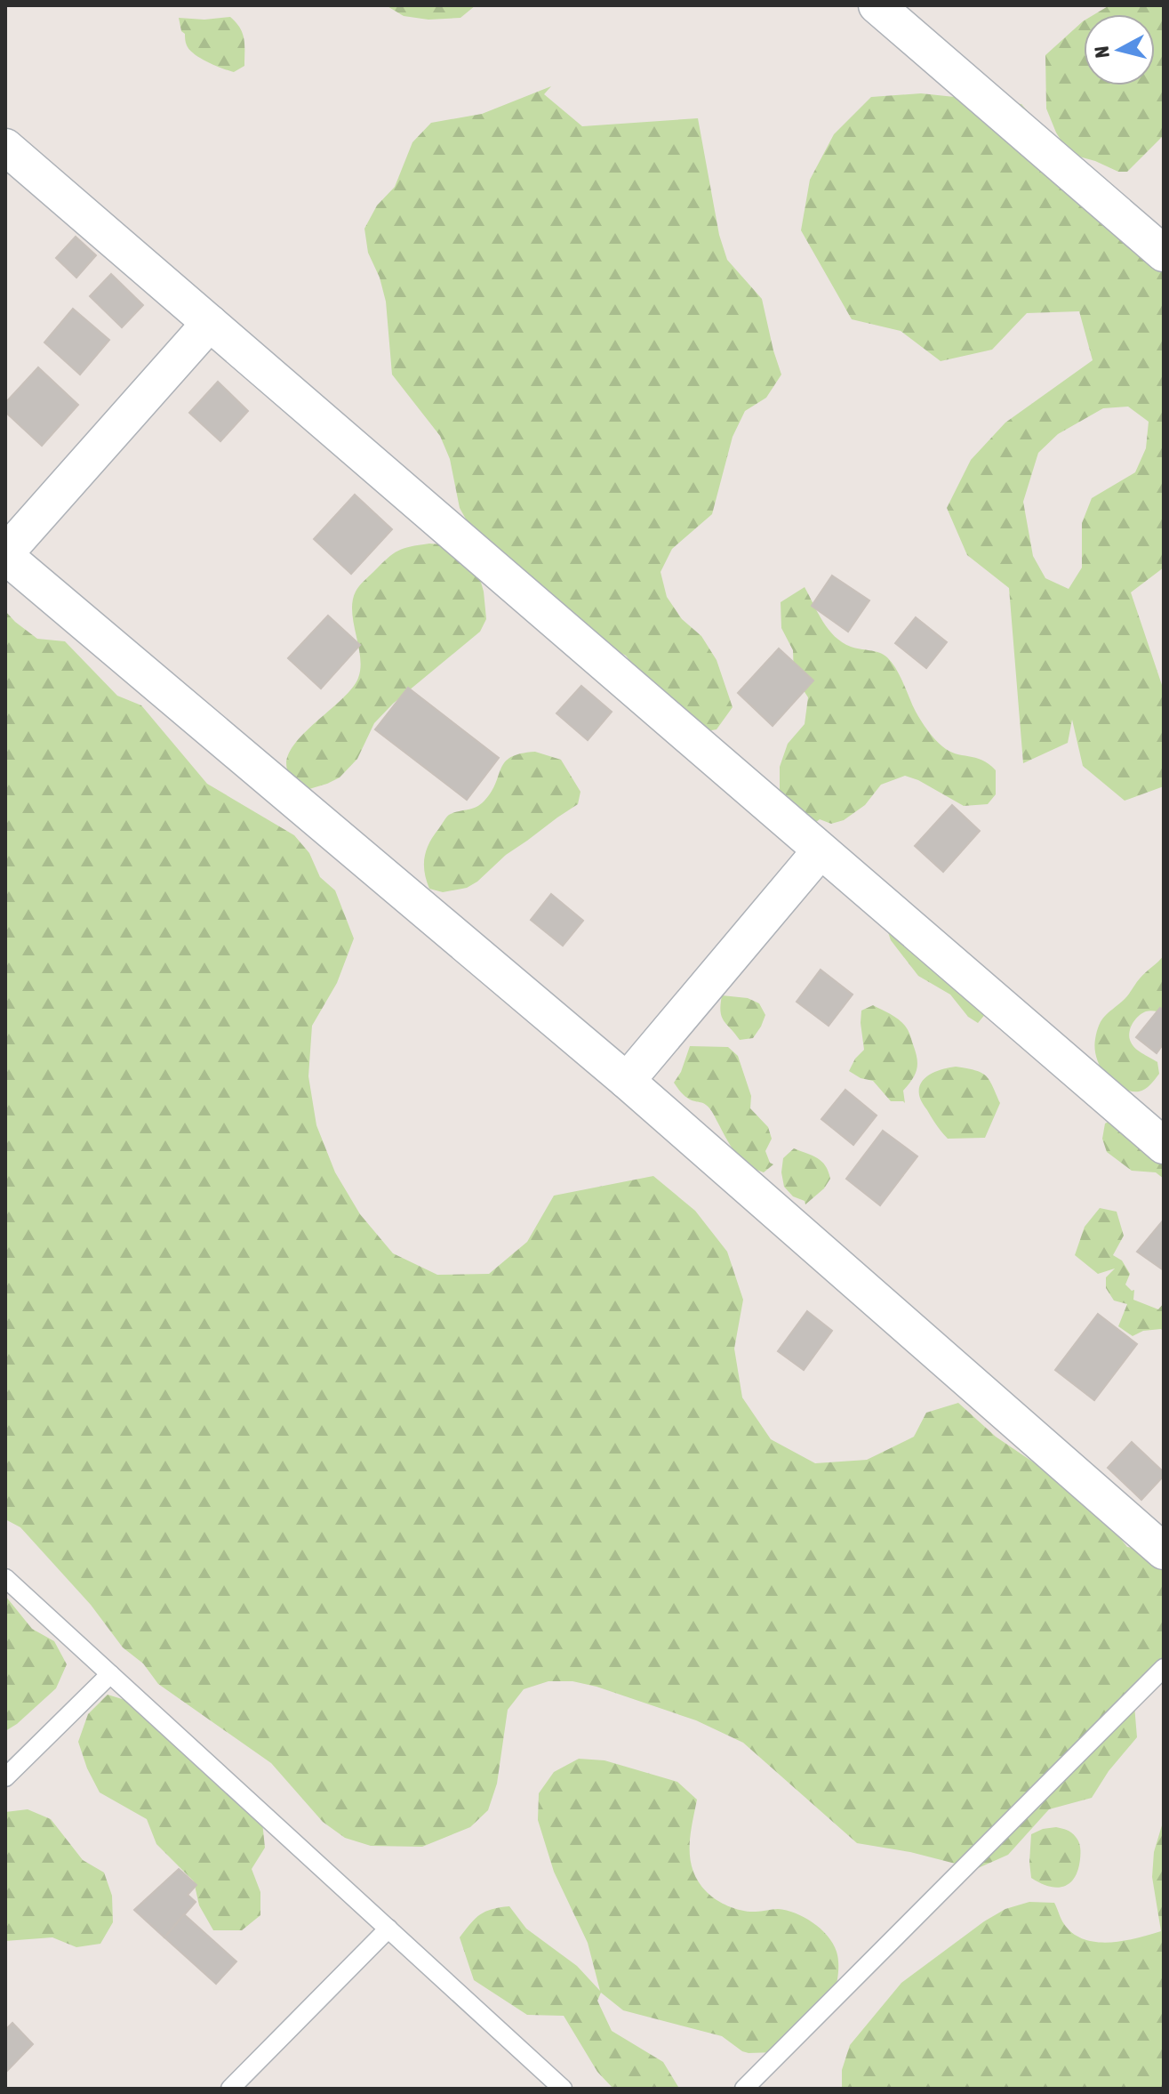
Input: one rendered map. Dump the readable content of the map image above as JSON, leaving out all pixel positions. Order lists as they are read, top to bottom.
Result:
{
  "north": "left"
}
